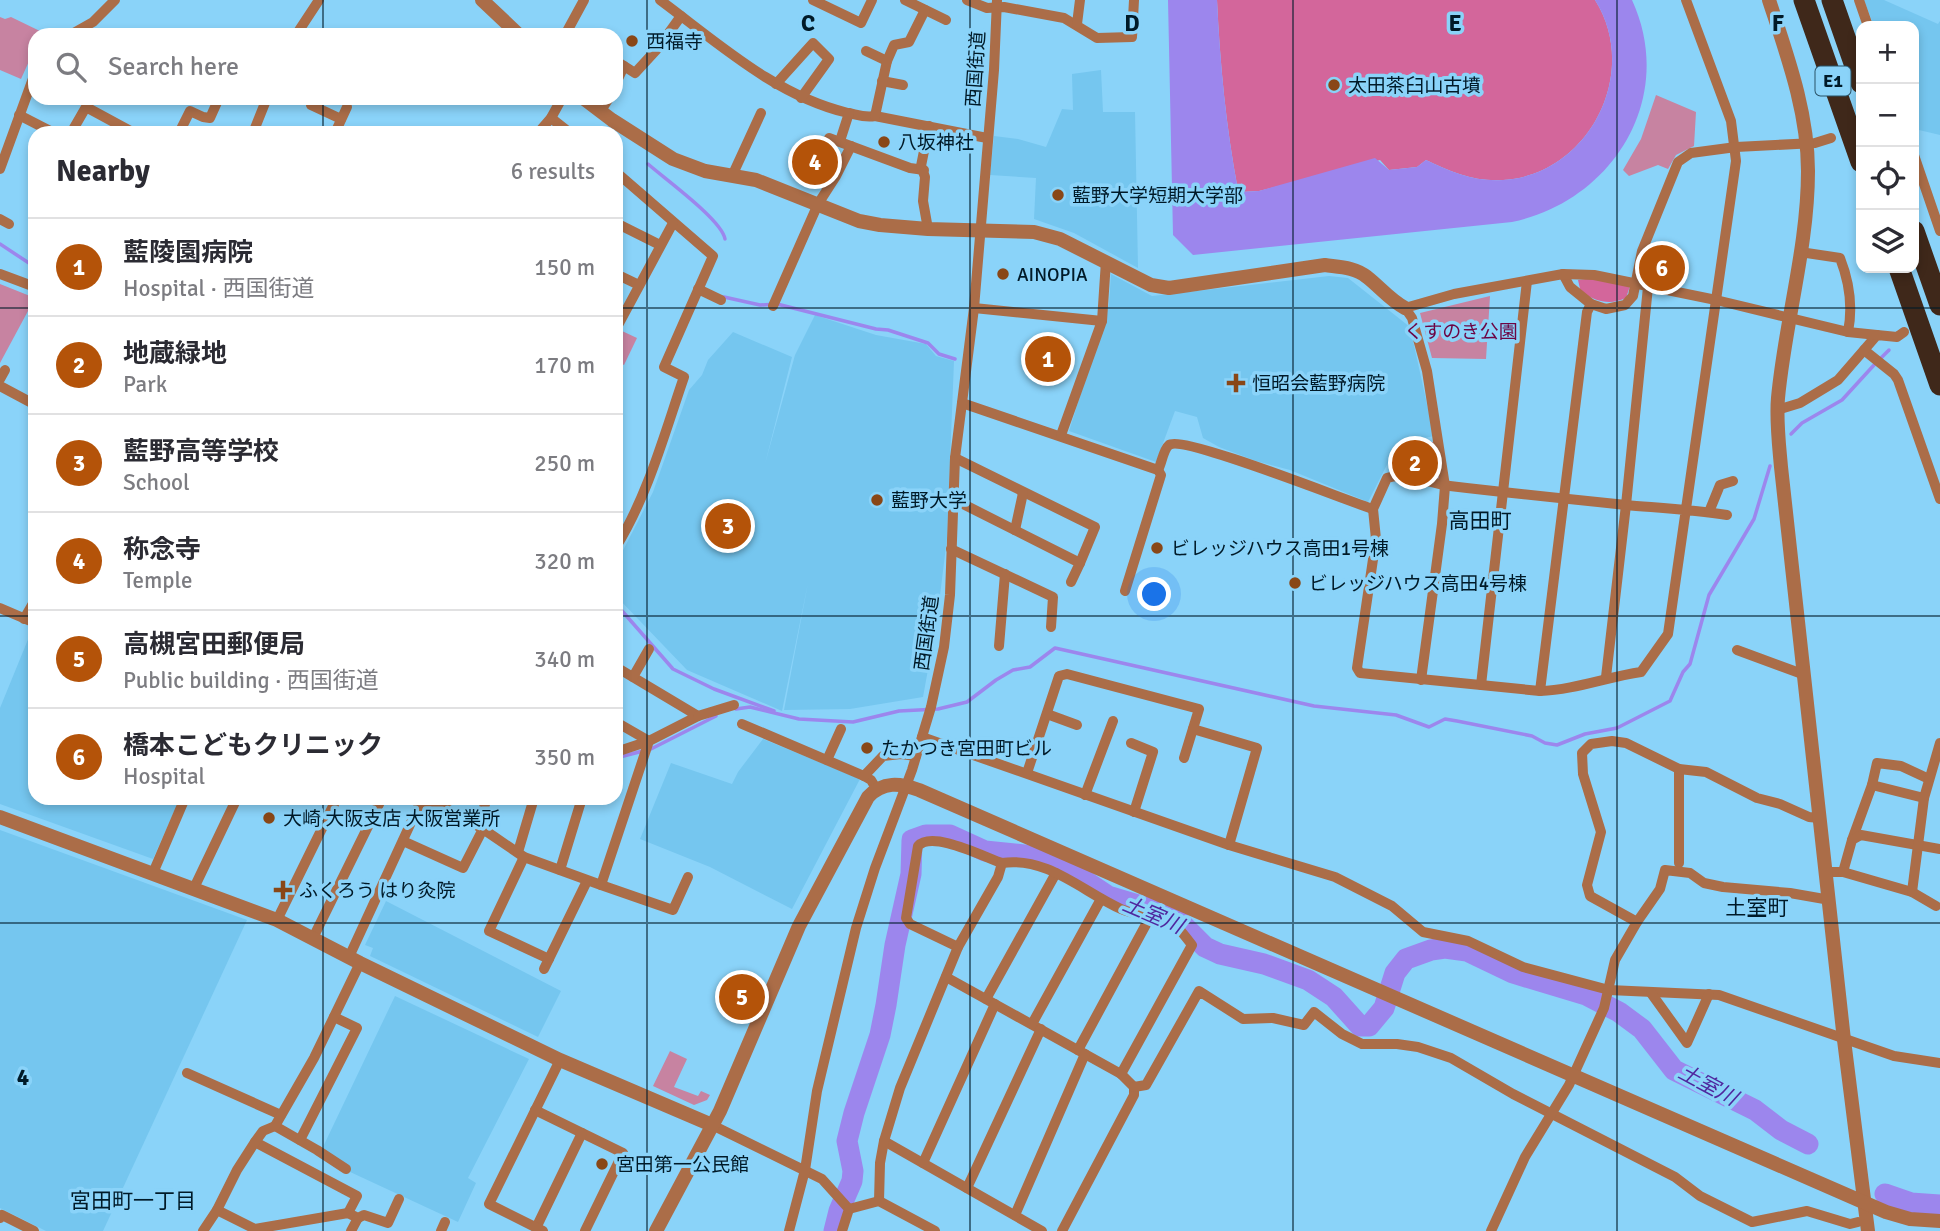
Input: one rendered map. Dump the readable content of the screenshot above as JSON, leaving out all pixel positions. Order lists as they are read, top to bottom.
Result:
{
  "streets": {
    "highway": ["E1"],
    "street": ["西国街道"]
  },
  "districts": ["高田町", "土室町", "宮田町一丁目"],
  "water": ["土室川"],
  "parks": ["くすのき公園"],
  "places": {
    "other": [
      "西福寺",
      "太田茶臼山古墳",
      "八坂神社",
      "藍野大学短期大学部",
      "AINOPIA",
      "藍野大学",
      "ビレッジハウス高田1号棟",
      "ビレッジハウス高田4号棟",
      "たかつき宮田町ビル",
      "大崎 大阪支店 大阪営業所",
      "宮田第一公民館"
    ],
    "health": ["恒昭会藍野病院", "ふくろう はり灸院"]
  },
  "page": {
    "map_buttons": ["+", "−"],
    "search": "Search here",
    "heading": ["Nearby", "6 results"],
    "pins": [
      "4",
      "6",
      "1",
      "2",
      "3",
      "5"
    ],
    "list": [
      {
        "mark": "1",
        "name": "藍陵園病院",
        "note": "Hospital · 西国街道",
        "value": "150 m"
      },
      {
        "mark": "2",
        "name": "地蔵緑地",
        "note": "Park",
        "value": "170 m"
      },
      {
        "mark": "3",
        "name": "藍野高等学校",
        "note": "School",
        "value": "250 m"
      },
      {
        "mark": "4",
        "name": "称念寺",
        "note": "Temple",
        "value": "320 m"
      },
      {
        "mark": "5",
        "name": "高槻宮田郵便局",
        "note": "Public building · 西国街道",
        "value": "340 m"
      },
      {
        "mark": "6",
        "name": "橋本こどもクリニック",
        "note": "Hospital",
        "value": "350 m"
      }
    ]
  },
  "grid": {
    "columns": [
      "C",
      "D",
      "E",
      "F"
    ],
    "rows": ["4"]
  }
}
